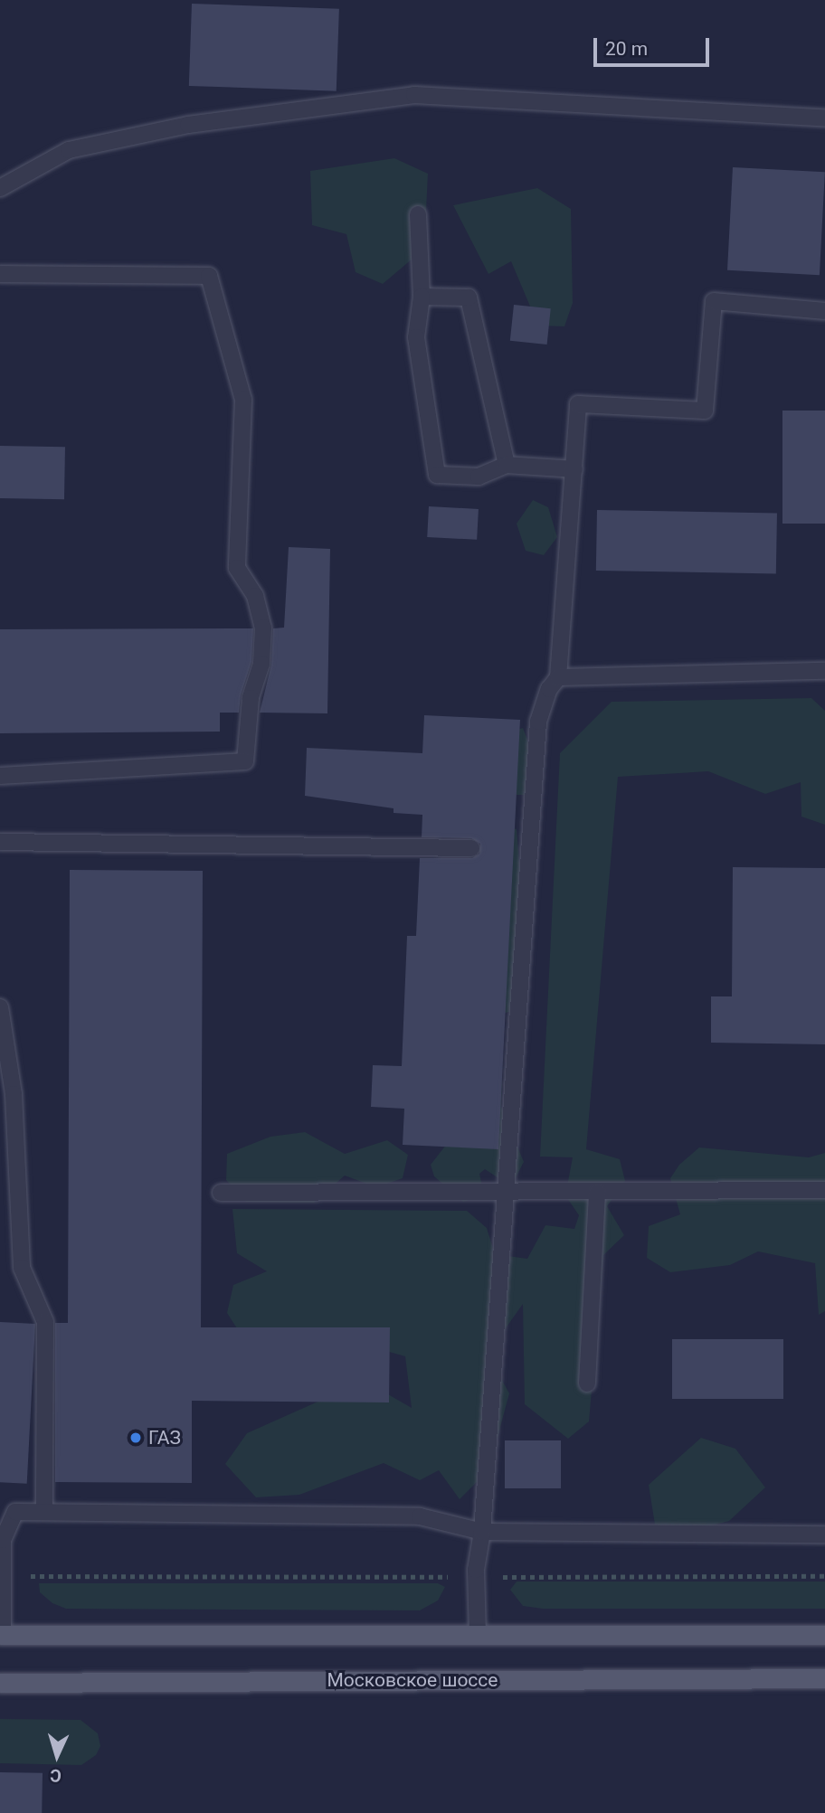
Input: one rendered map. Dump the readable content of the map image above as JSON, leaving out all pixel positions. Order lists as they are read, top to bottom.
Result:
{
  "streets": {
    "main road": ["Московское шоссе"]
  },
  "places": ["ГАЗ"],
  "scale_bar": "20 m",
  "north": "bottom"
}
